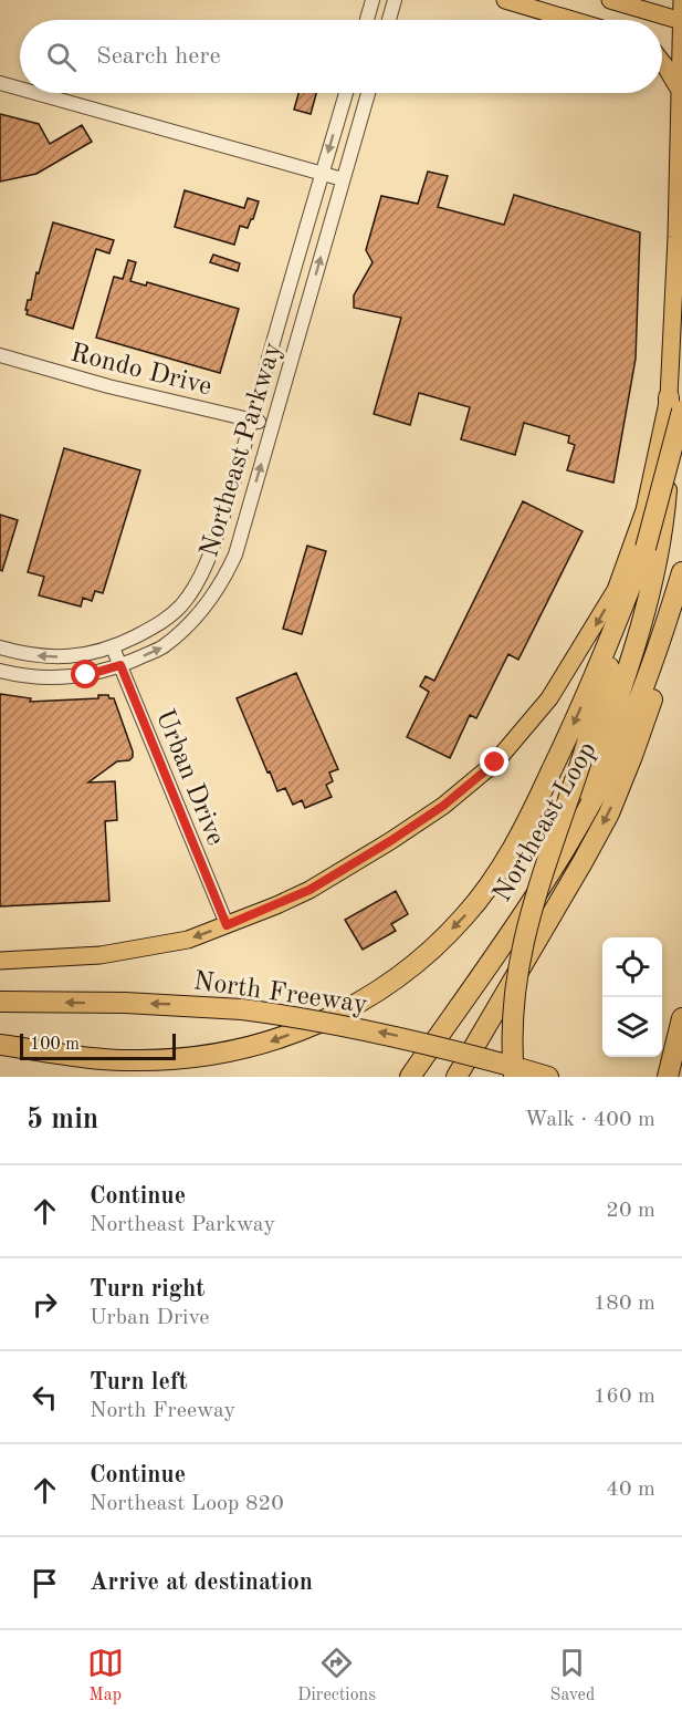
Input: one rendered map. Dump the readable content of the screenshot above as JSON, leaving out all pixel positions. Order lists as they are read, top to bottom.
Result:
{
  "streets": {
    "highway": ["Northeast Loop", "North Freeway"],
    "street": ["Rondo Drive", "Northeast Parkway", "Urban Drive"]
  },
  "crossings": [
    ["Rondo Drive", "Northeast Parkway"],
    ["Northeast Parkway", "Urban Drive"],
    ["Urban Drive", "North Freeway"]
  ],
  "one_way": ["North Freeway"],
  "scale_bar": "100 m",
  "page": {
    "search": "Search here",
    "scale": "100 m",
    "heading": ["5 min", "Walk · 400 m"],
    "list": [
      ["Continue", "Northeast Parkway", "20 m"],
      ["Turn right", "Urban Drive", "180 m"],
      ["Turn left", "North Freeway", "160 m"],
      ["Continue", "Northeast Loop 820", "40 m"],
      "Arrive at destination"
    ],
    "nav": ["Map", "Directions", "Saved"]
  }
}
